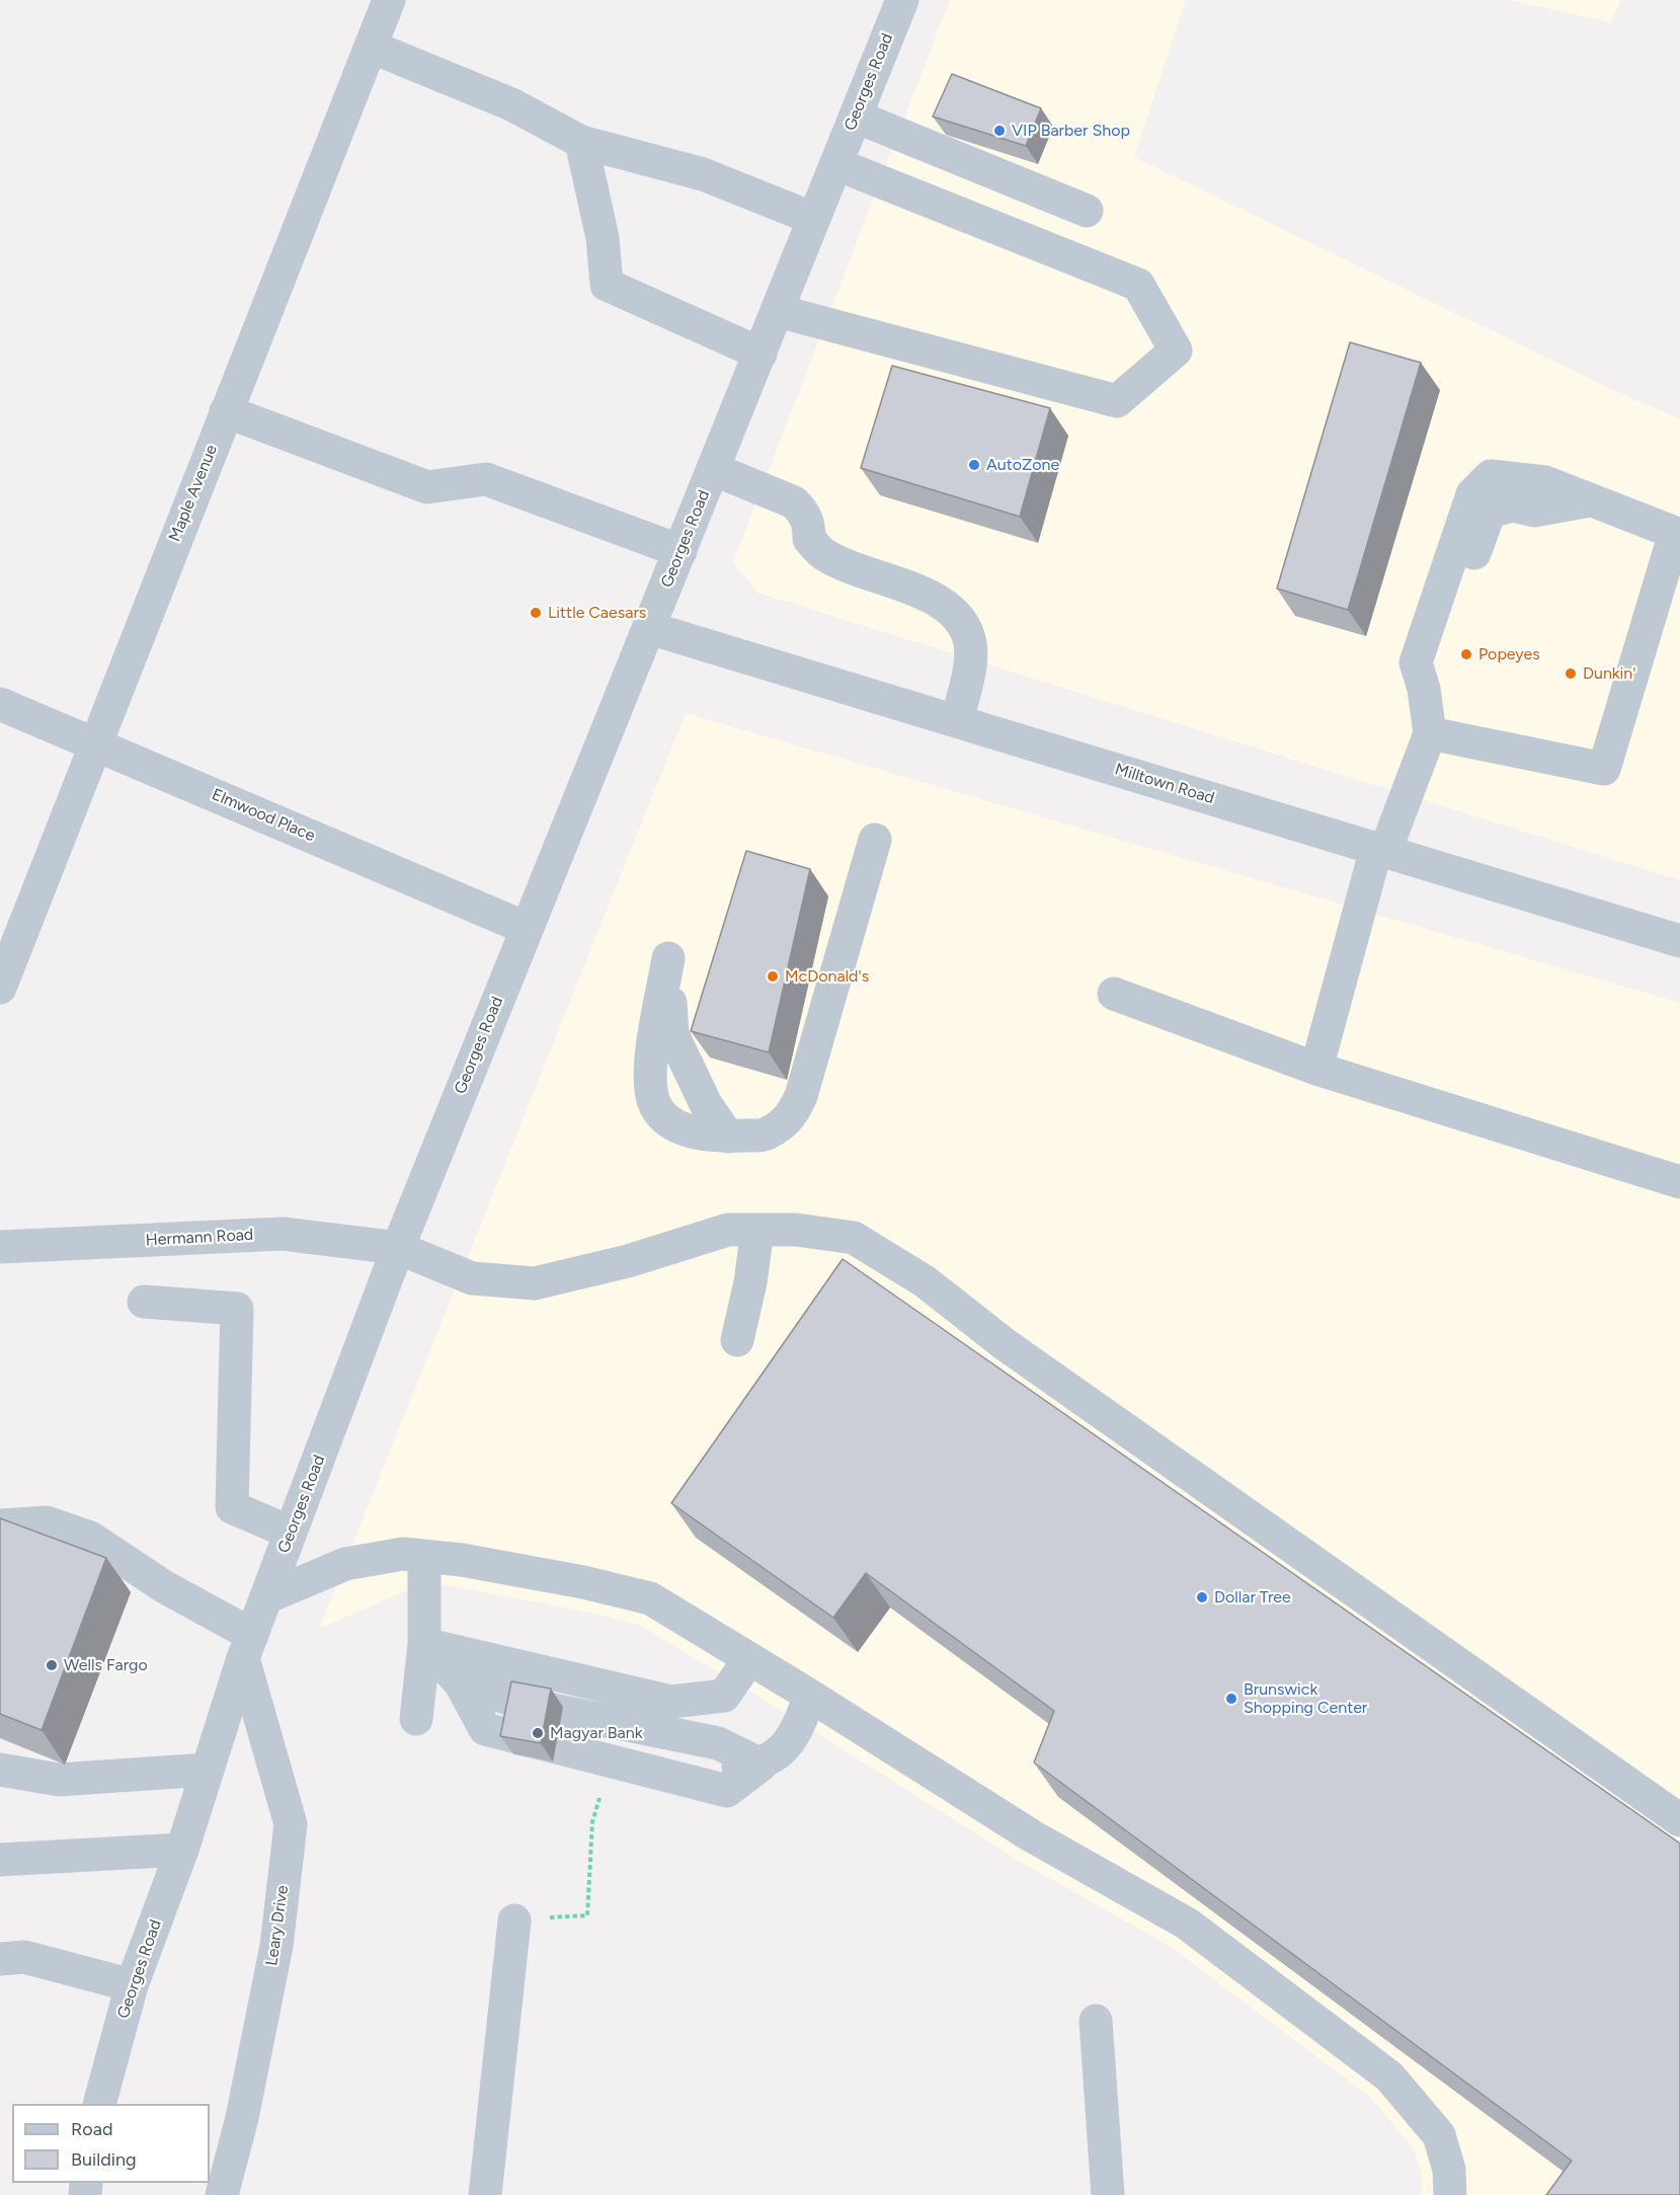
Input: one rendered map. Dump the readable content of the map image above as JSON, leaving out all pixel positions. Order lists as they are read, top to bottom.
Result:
{
  "streets": {
    "street": [
      "Georges Road",
      "Maple Avenue",
      "Milltown Road",
      "Elmwood Place",
      "Hermann Road",
      "Leary Drive"
    ]
  },
  "crossings": [
    ["Georges Road", "Milltown Road"],
    ["Georges Road", "Elmwood Place"],
    ["Georges Road", "Hermann Road"],
    ["Georges Road", "Leary Drive"],
    ["Maple Avenue", "Elmwood Place"]
  ],
  "places": [
    "VIP Barber Shop",
    "AutoZone",
    "Little Caesars",
    "Popeyes",
    "Dunkin'",
    "McDonald's",
    "Dollar Tree",
    "Wells Fargo",
    "Brunswick Shopping Center",
    "Magyar Bank"
  ],
  "legend": ["Road", "Building"]
}
